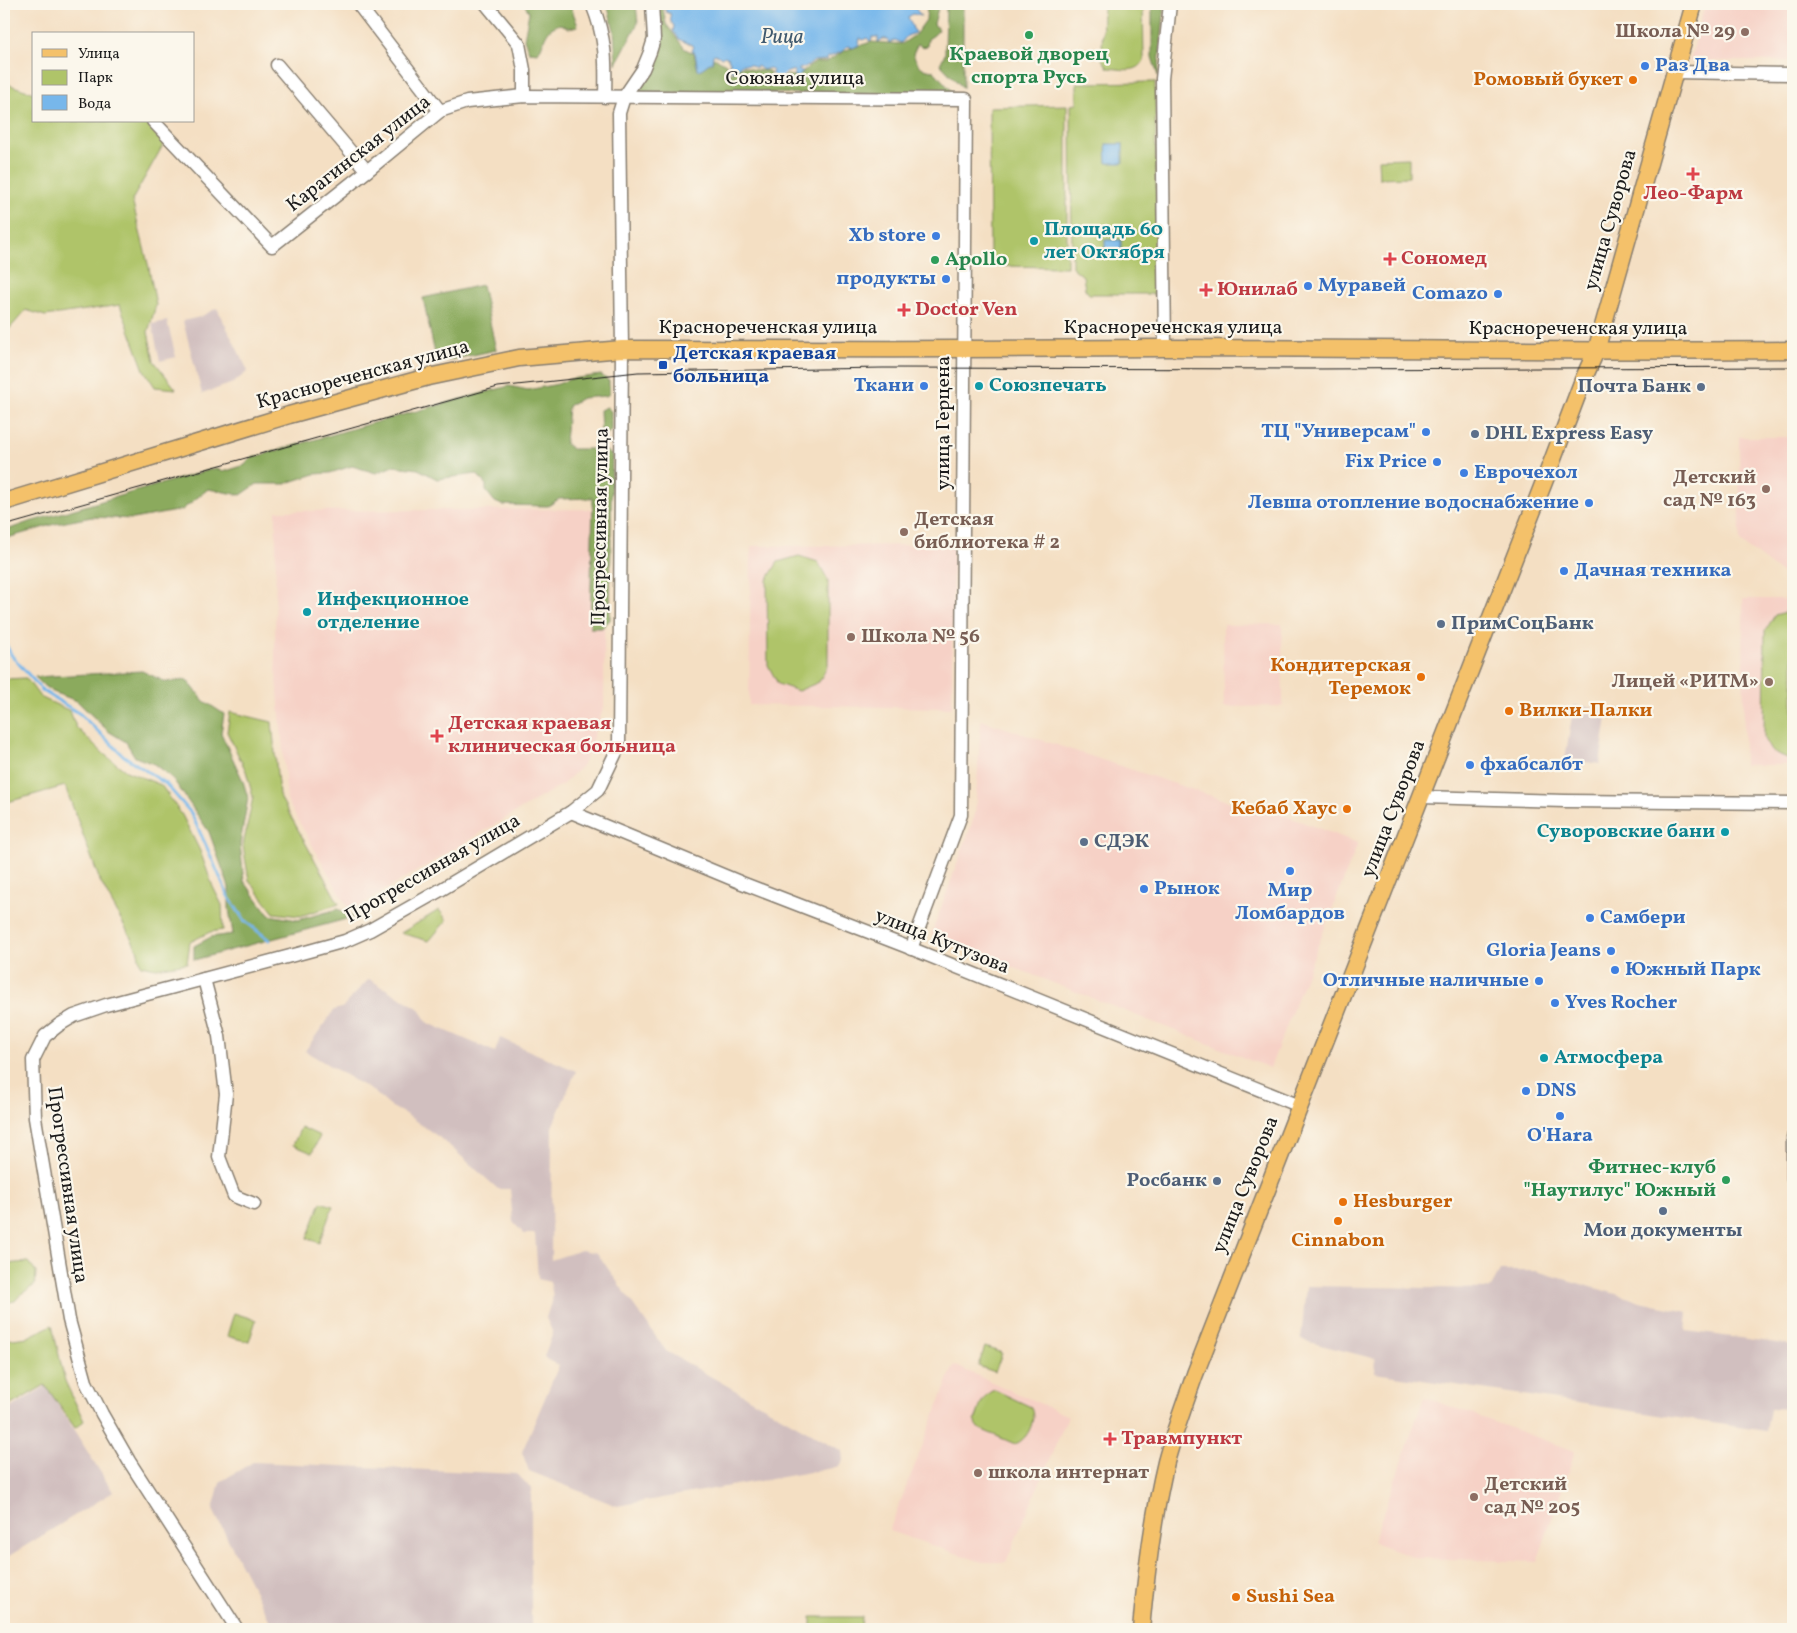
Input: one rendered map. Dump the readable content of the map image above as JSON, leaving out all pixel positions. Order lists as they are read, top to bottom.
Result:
{
  "streets": {
    "main road": ["улица Суворова", "Краснореченская улица"],
    "street": [
      "Союзная улица",
      "Карагинская улица",
      "улица Герцена",
      "Прогрессивная улица",
      "улица Кутузова"
    ]
  },
  "crossings": [
    ["Союзная улица", "Карагинская улица"],
    ["Союзная улица", "улица Герцена"],
    ["Союзная улица", "Прогрессивная улица"],
    ["Карагинская улица", "Прогрессивная улица"],
    ["улица Суворова", "Краснореченская улица"],
    ["улица Суворова", "улица Кутузова"],
    ["Краснореченская улица", "улица Герцена"],
    ["Краснореченская улица", "Прогрессивная улица"],
    ["улица Герцена", "улица Кутузова"],
    ["Прогрессивная улица", "улица Кутузова"]
  ],
  "water": ["Рица"],
  "places": {
    "other": [
      "Школа № 29",
      "Краевой дворец спорта Русь",
      "Раз Два",
      "Ромовый букет",
      "Xb store",
      "Площадь 60 лет Октября",
      "Apollo",
      "продукты",
      "Муравей",
      "Comazo",
      "Ткани",
      "Союзпечать",
      "Почта Банк",
      "ТЦ \"Универсам\"",
      "DHL Express Easy",
      "Fix Price",
      "Еврочехол",
      "Детский сад № 163",
      "Левша отопление водоснабжение",
      "Детская библиотека # 2",
      "Дачная техника",
      "Инфекционное отделение",
      "ПримСоцБанк",
      "Школа № 56",
      "Кондитерская Теремок",
      "Лицей «РИТМ»",
      "Вилки-Палки",
      "фхабсалбт",
      "Кебаб Хаус",
      "Суворовские бани",
      "СДЭК",
      "Мир Ломбардов",
      "Рынок",
      "Самбери",
      "Gloria Jeans",
      "Южный Парк",
      "Отличные наличные",
      "Yves Rocher",
      "Атмосфера",
      "DNS",
      "O'Hara",
      "Фитнес-клуб \"Наутилус\" Южный",
      "Росбанк",
      "Hesburger",
      "Мои документы",
      "Cinnabon",
      "школа интернат",
      "Детский сад № 205",
      "Sushi Sea"
    ],
    "health": [
      "Лео-Фарм",
      "Сономед",
      "Юнилаб",
      "Doctor Ven",
      "Детская краевая клиническая больница",
      "Травмпункт"
    ],
    "transit": ["Детская краевая больница"]
  },
  "legend": ["Улица", "Парк", "Вода"]
}
